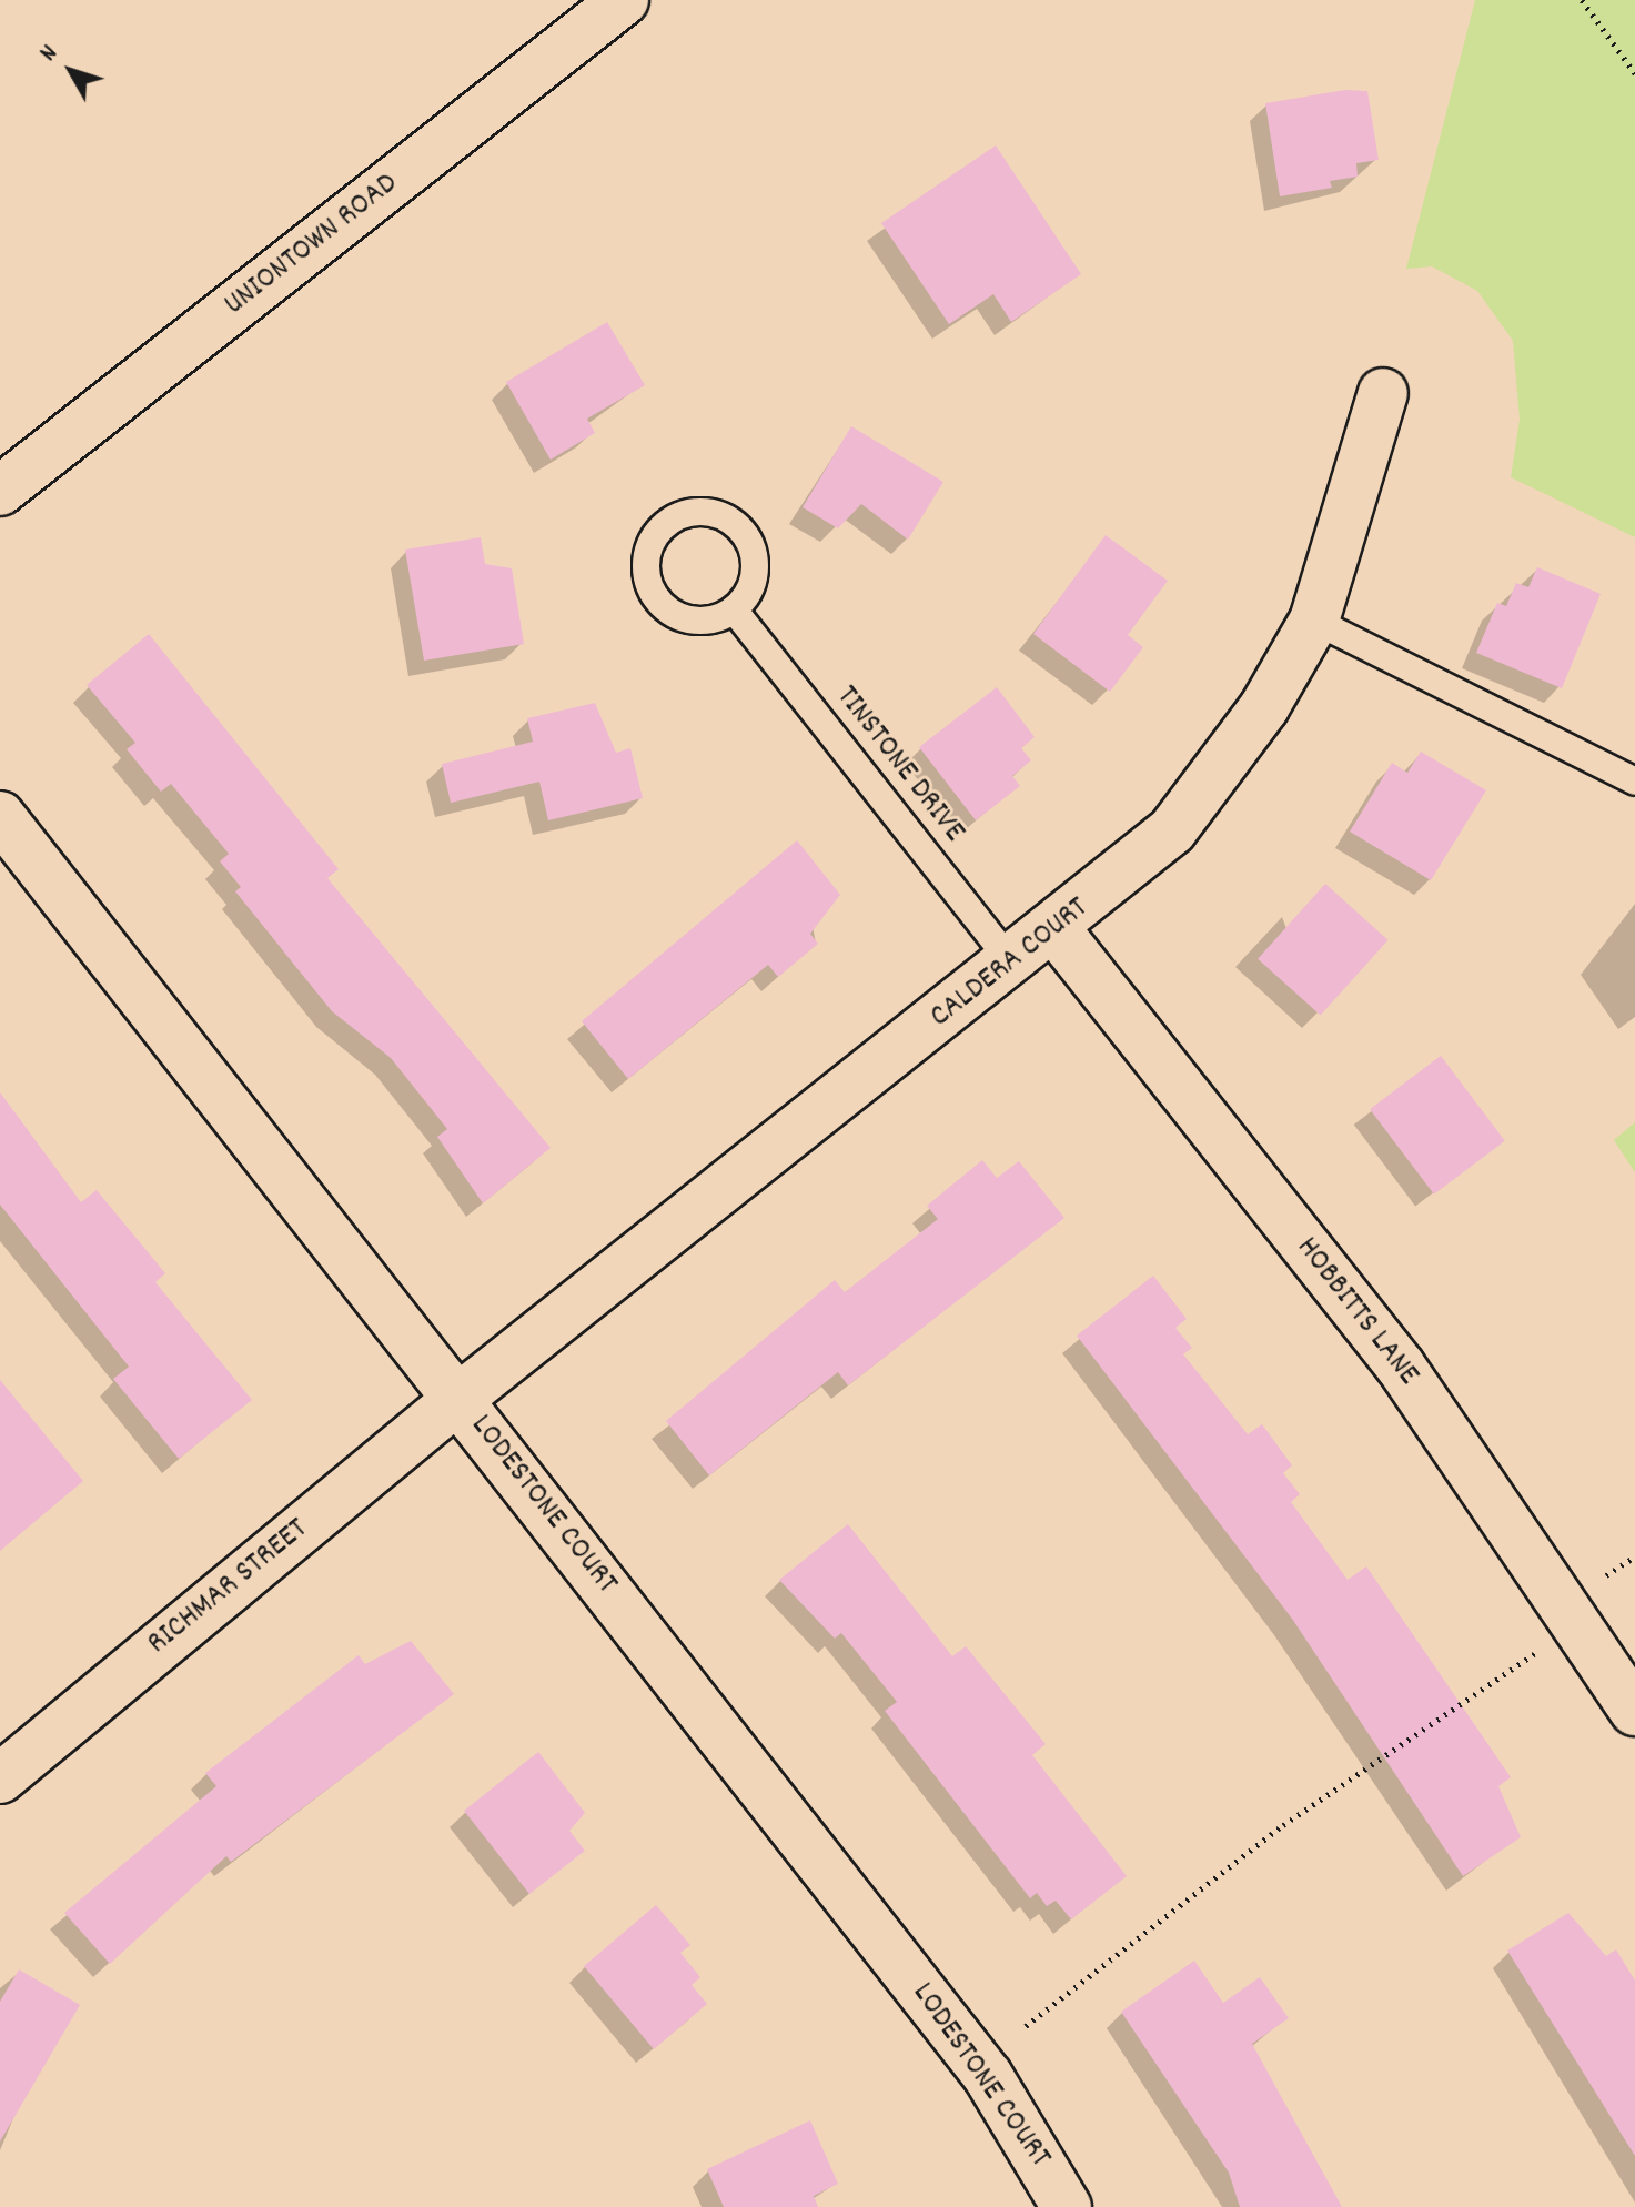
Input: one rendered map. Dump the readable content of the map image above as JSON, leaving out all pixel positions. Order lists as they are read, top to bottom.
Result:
{
  "streets": {
    "street": [
      "UNIONTOWN ROAD",
      "CALDERA COURT",
      "HOBBITTS LANE",
      "LODESTONE COURT",
      "RICHMAR STREET"
    ],
    "lane": ["TINSTONE DRIVE"]
  },
  "crossings": [
    ["TINSTONE DRIVE", "CALDERA COURT"],
    ["CALDERA COURT", "HOBBITTS LANE"],
    ["CALDERA COURT", "LODESTONE COURT"],
    ["CALDERA COURT", "RICHMAR STREET"],
    ["LODESTONE COURT", "RICHMAR STREET"]
  ],
  "north": "top left"
}
